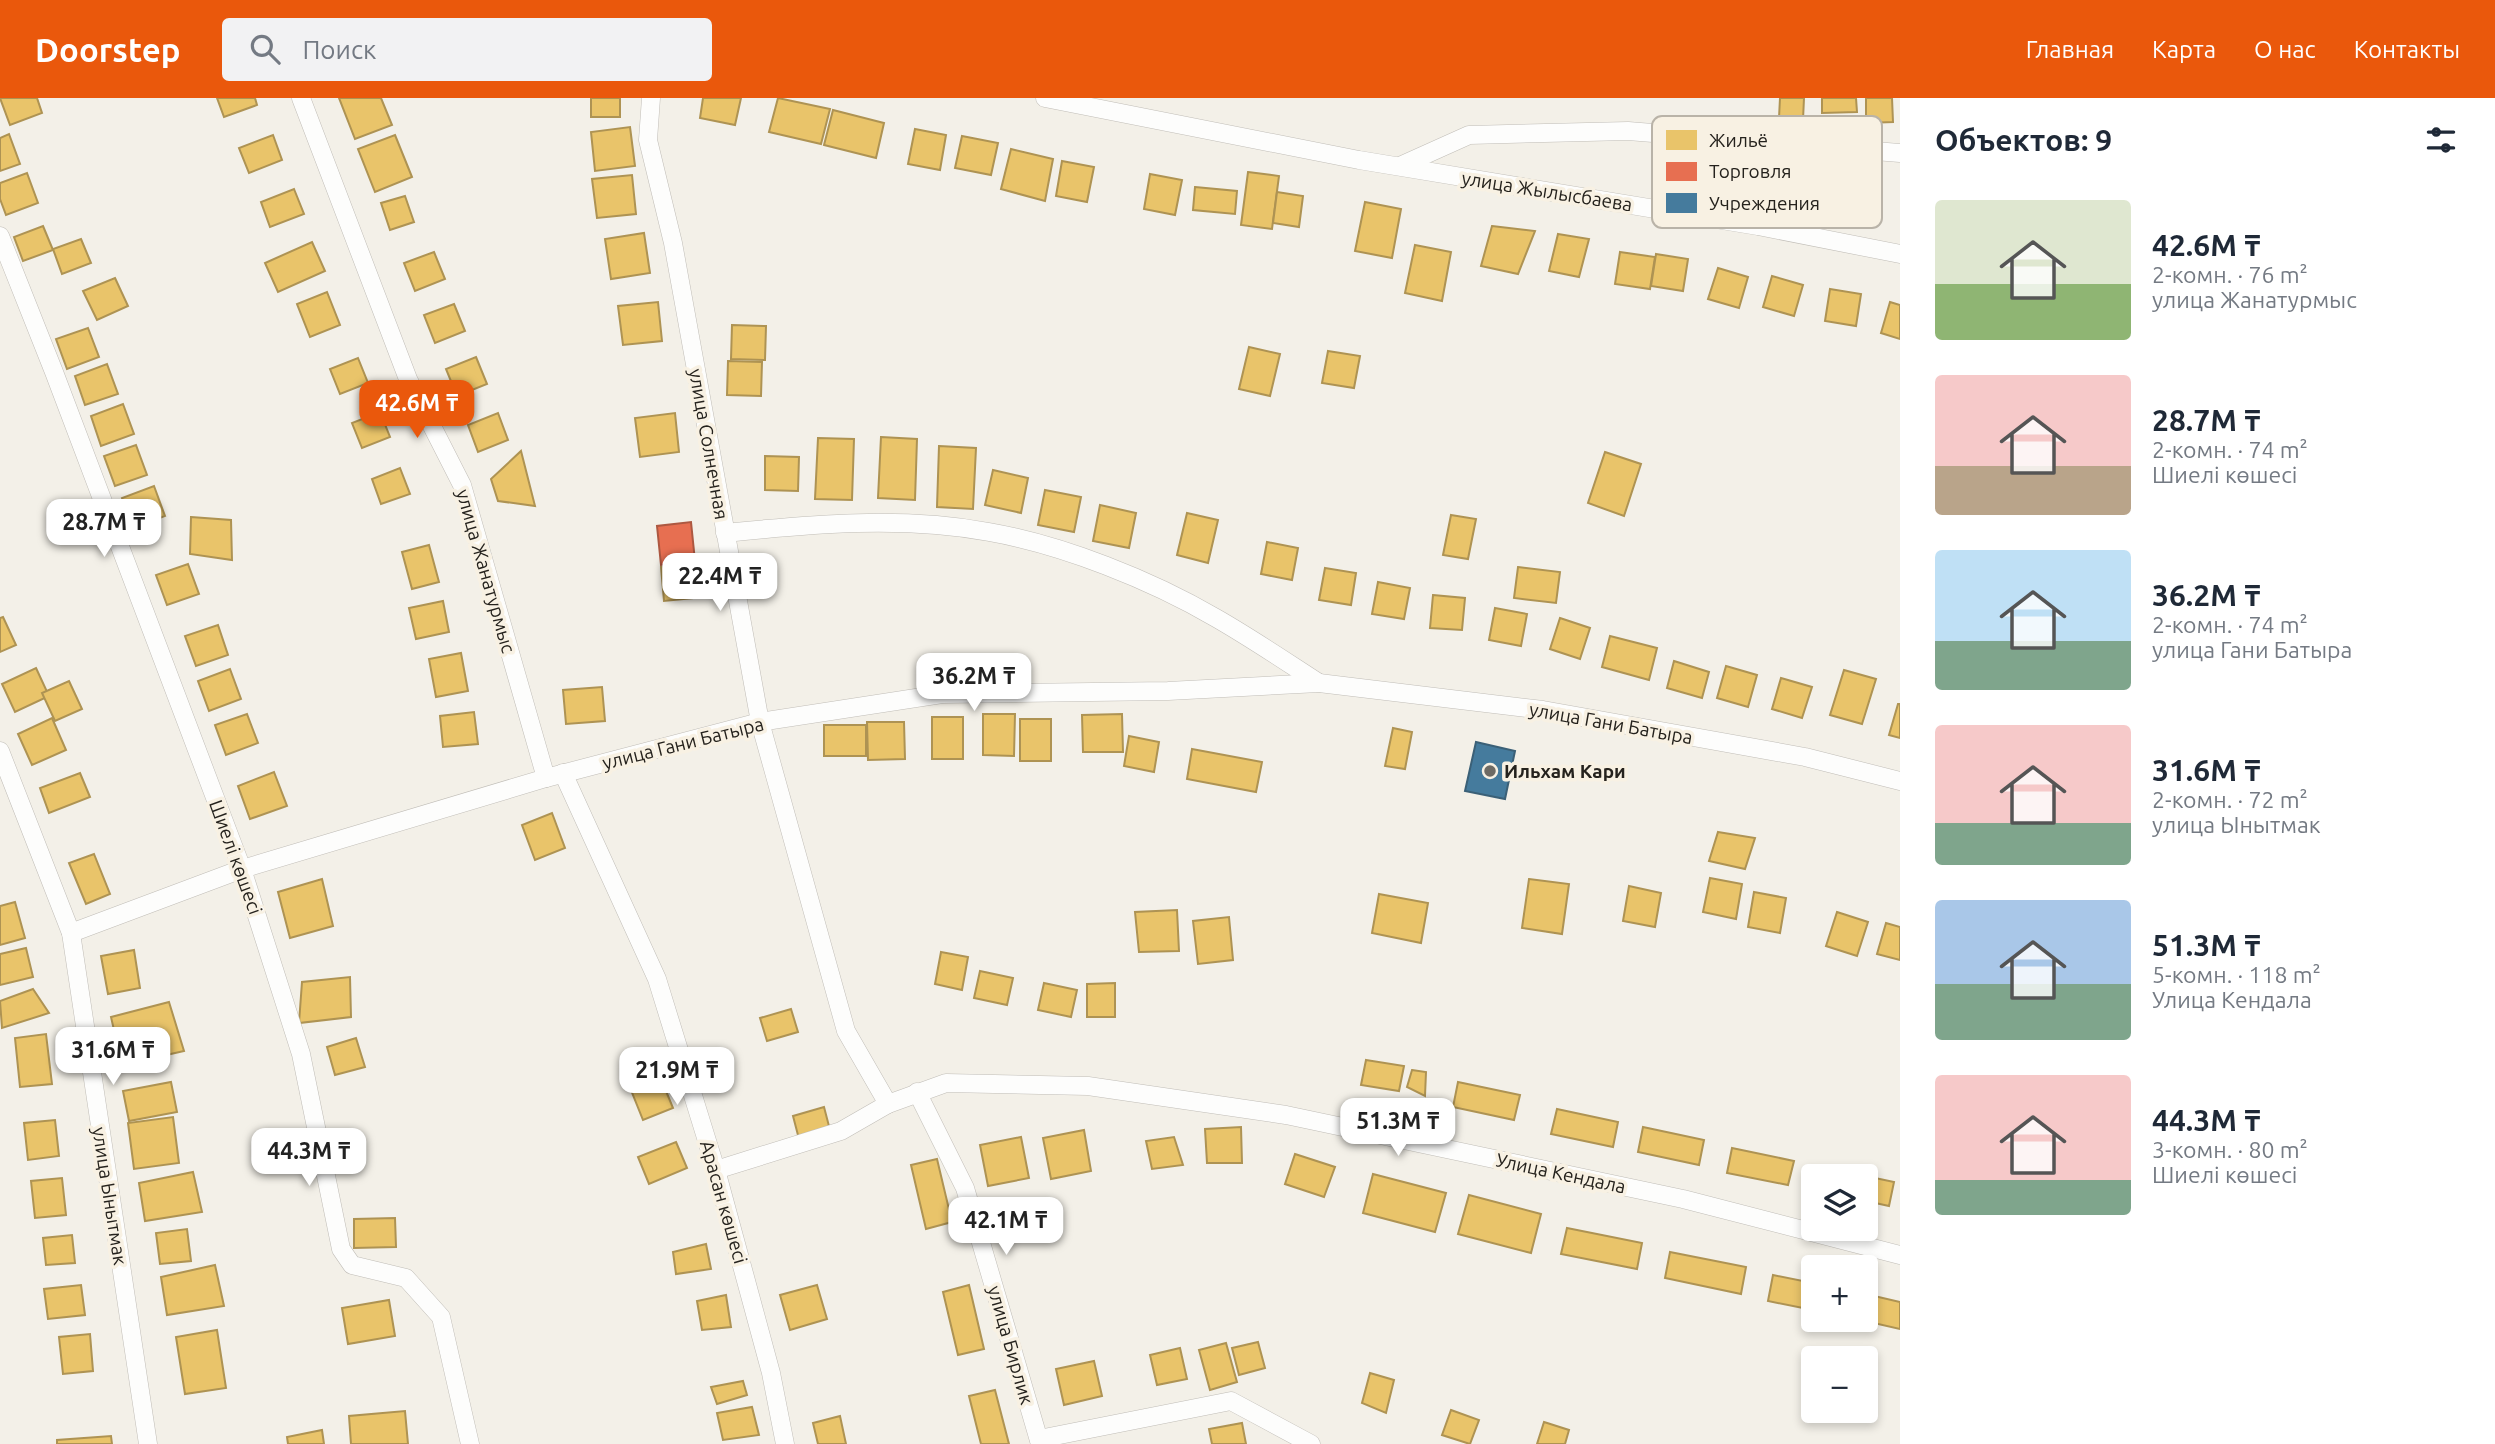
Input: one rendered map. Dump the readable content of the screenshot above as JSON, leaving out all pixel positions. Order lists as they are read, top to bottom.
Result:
{
  "streets": {
    "street": [
      "улица Жылысбаева",
      "улица Солнечная",
      "улица Жанатурмыс",
      "улица Гани Батыра",
      "Шиелі көшесі",
      "Улица Кендала",
      "улица Ынытмак",
      "Арасан көшесі",
      "улица Бирлик"
    ]
  },
  "crossings": [
    ["улица Солнечная", "улица Гани Батыра"],
    ["улица Солнечная", "Улица Кендала"],
    ["улица Жанатурмыс", "улица Гани Батыра"],
    ["улица Жанатурмыс", "Арасан көшесі"],
    ["улица Гани Батыра", "Шиелі көшесі"],
    ["улица Гани Батыра", "улица Ынытмак"],
    ["улица Гани Батыра", "Арасан көшесі"],
    ["Улица Кендала", "Арасан көшесі"],
    ["Улица Кендала", "улица Бирлик"]
  ],
  "places": ["Ильхам Кари"],
  "legend": ["Жильё", "Торговля", "Учреждения"],
  "page": {
    "header": "Doorstep",
    "search": "Поиск",
    "nav": [
      "Главная",
      "Карта",
      "О нас",
      "Контакты"
    ],
    "heading": "Объектов: 9",
    "list": [
      {
        "name": "42.6M ₸",
        "note": "2-комн. · 76 m² · улица Жанатурмыс"
      },
      {
        "name": "28.7M ₸",
        "note": "2-комн. · 74 m² · Шиелі көшесі"
      },
      {
        "name": "36.2M ₸",
        "note": "2-комн. · 74 m² · улица Гани Батыра"
      },
      {
        "name": "31.6M ₸",
        "note": "2-комн. · 72 m² · улица Ынытмак"
      },
      {
        "name": "51.3M ₸",
        "note": "5-комн. · 118 m² · Улица Кендала"
      },
      {
        "name": "44.3M ₸",
        "note": "3-комн. · 80 m² · Шиелі көшесі"
      }
    ],
    "price": [
      "42.6M ₸",
      "28.7M ₸",
      "22.4M ₸",
      "36.2M ₸",
      "31.6M ₸",
      "21.9M ₸",
      "51.3M ₸",
      "44.3M ₸",
      "42.1M ₸"
    ],
    "map_buttons": ["+", "−"]
  }
}
